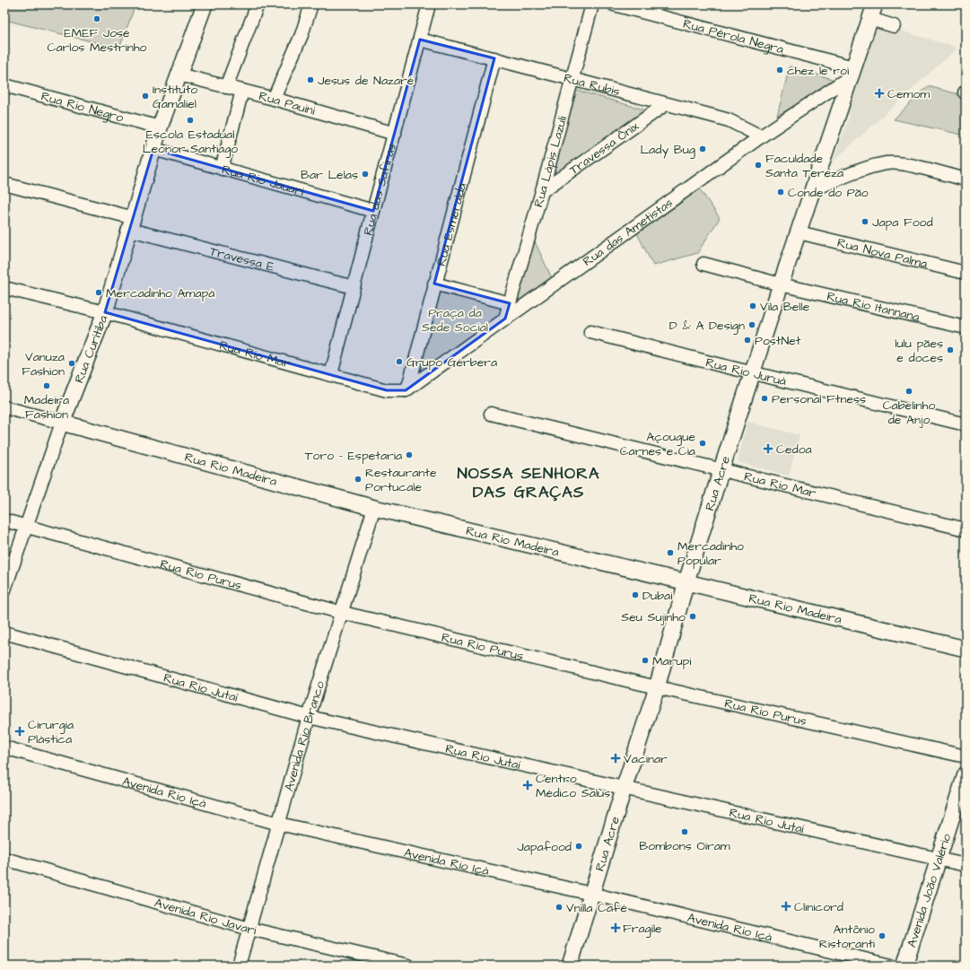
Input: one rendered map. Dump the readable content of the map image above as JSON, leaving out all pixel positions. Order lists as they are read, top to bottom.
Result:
{
  "streets": {
    "street": [
      "Rua Pérola Negra",
      "Rua Rubis",
      "Rua Pauini",
      "Rua Rio Negro",
      "Travessa Ônix",
      "Rua Lápis Lazuli",
      "Rua Rio Jauari",
      "Rua das Safiras",
      "Rua Esmeralda",
      "Rua das Ametistas",
      "Rua Nova Palma",
      "Travessa E",
      "Rua Rio Itannana",
      "Rua Curitiba",
      "Rua Rio Mar",
      "Rua Rio Juruá",
      "Rua Rio Madeira",
      "Rua Acre",
      "Rua Rio Purus",
      "Rua Rio Jutaí",
      "Avenida Rio Branco",
      "Avenida Rio Içá",
      "Avenida João Valério",
      "Avenida Rio Javari"
    ]
  },
  "crossings": [
    ["Rua Pérola Negra", "Rua das Ametistas"],
    ["Rua Pérola Negra", "Rua Acre"],
    ["Rua Rubis", "Travessa Ônix"],
    ["Rua Rubis", "Rua Lápis Lazuli"],
    ["Rua Rubis", "Rua das Safiras"],
    ["Rua Rubis", "Rua Esmeralda"],
    ["Rua Rubis", "Rua das Ametistas"],
    ["Rua Pauini", "Rua das Safiras"],
    ["Rua Pauini", "Rua Curitiba"],
    ["Rua Rio Negro", "Rua Curitiba"],
    ["Travessa Ônix", "Rua Lápis Lazuli"],
    ["Rua Lápis Lazuli", "Rua das Ametistas"],
    ["Rua Rio Jauari", "Rua das Safiras"],
    ["Rua Rio Jauari", "Rua Curitiba"],
    ["Rua das Safiras", "Travessa E"],
    ["Rua das Safiras", "Rua Rio Mar"],
    ["Rua Esmeralda", "Rua das Ametistas"],
    ["Rua Esmeralda", "Rua Rio Mar"],
    ["Rua das Ametistas", "Rua Rio Mar"],
    ["Rua das Ametistas", "Rua Acre"],
    ["Rua Nova Palma", "Rua Acre"],
    ["Travessa E", "Rua Curitiba"],
    ["Rua Rio Itannana", "Rua Acre"],
    ["Rua Curitiba", "Rua Rio Mar"],
    ["Rua Curitiba", "Rua Rio Madeira"],
    ["Rua Curitiba", "Rua Rio Purus"],
    ["Rua Rio Mar", "Rua Acre"],
    ["Rua Rio Juruá", "Rua Acre"],
    ["Rua Rio Madeira", "Rua Acre"],
    ["Rua Rio Madeira", "Avenida Rio Branco"],
    ["Rua Acre", "Rua Rio Purus"],
    ["Rua Acre", "Rua Rio Jutaí"],
    ["Rua Acre", "Avenida Rio Içá"],
    ["Rua Rio Purus", "Avenida Rio Branco"],
    ["Rua Rio Jutaí", "Avenida Rio Branco"],
    ["Rua Rio Jutaí", "Avenida João Valério"],
    ["Avenida Rio Branco", "Avenida Rio Içá"],
    ["Avenida Rio Branco", "Avenida Rio Javari"]
  ],
  "districts": ["NOSSA SENHORA DAS GRAÇAS"],
  "parks": ["Praça da Sede Social"],
  "places": {
    "other": [
      "EMEF José Carlos Mestrinho",
      "chez le roi",
      "Jesus de Nazaré",
      "Instituto Gamaliel",
      "Escola Estadual Leonor Santiago",
      "Lady Bug",
      "Faculdade Santa Tereza",
      "Bar Lelas",
      "Conde do Pão",
      "Japa Food",
      "Mercadinho Amapá",
      "Vila Belle",
      "D & A Design",
      "PostNet",
      "lulu pães e doces",
      "Grupo Gérbera",
      "Vanuza Fashion",
      "Madeira Fashion",
      "Cabelinho de Anjo",
      "Personal Ftness",
      "Açougue Carnes e Cia",
      "Toro - Espetaria",
      "Restaurante Portucale",
      "Mercadinho Popular",
      "Dubai",
      "Seu Sujinho",
      "Marupi",
      "Bombons Oiram",
      "Japafood",
      "Vnilla Café",
      "Antônio Ristoranti"
    ],
    "health": [
      "Cemom",
      "Cedoa",
      "Cirurgia Plástica",
      "Vacinar",
      "Centro Médico Salus",
      "Clinicord",
      "Fragile"
    ]
  }
}
